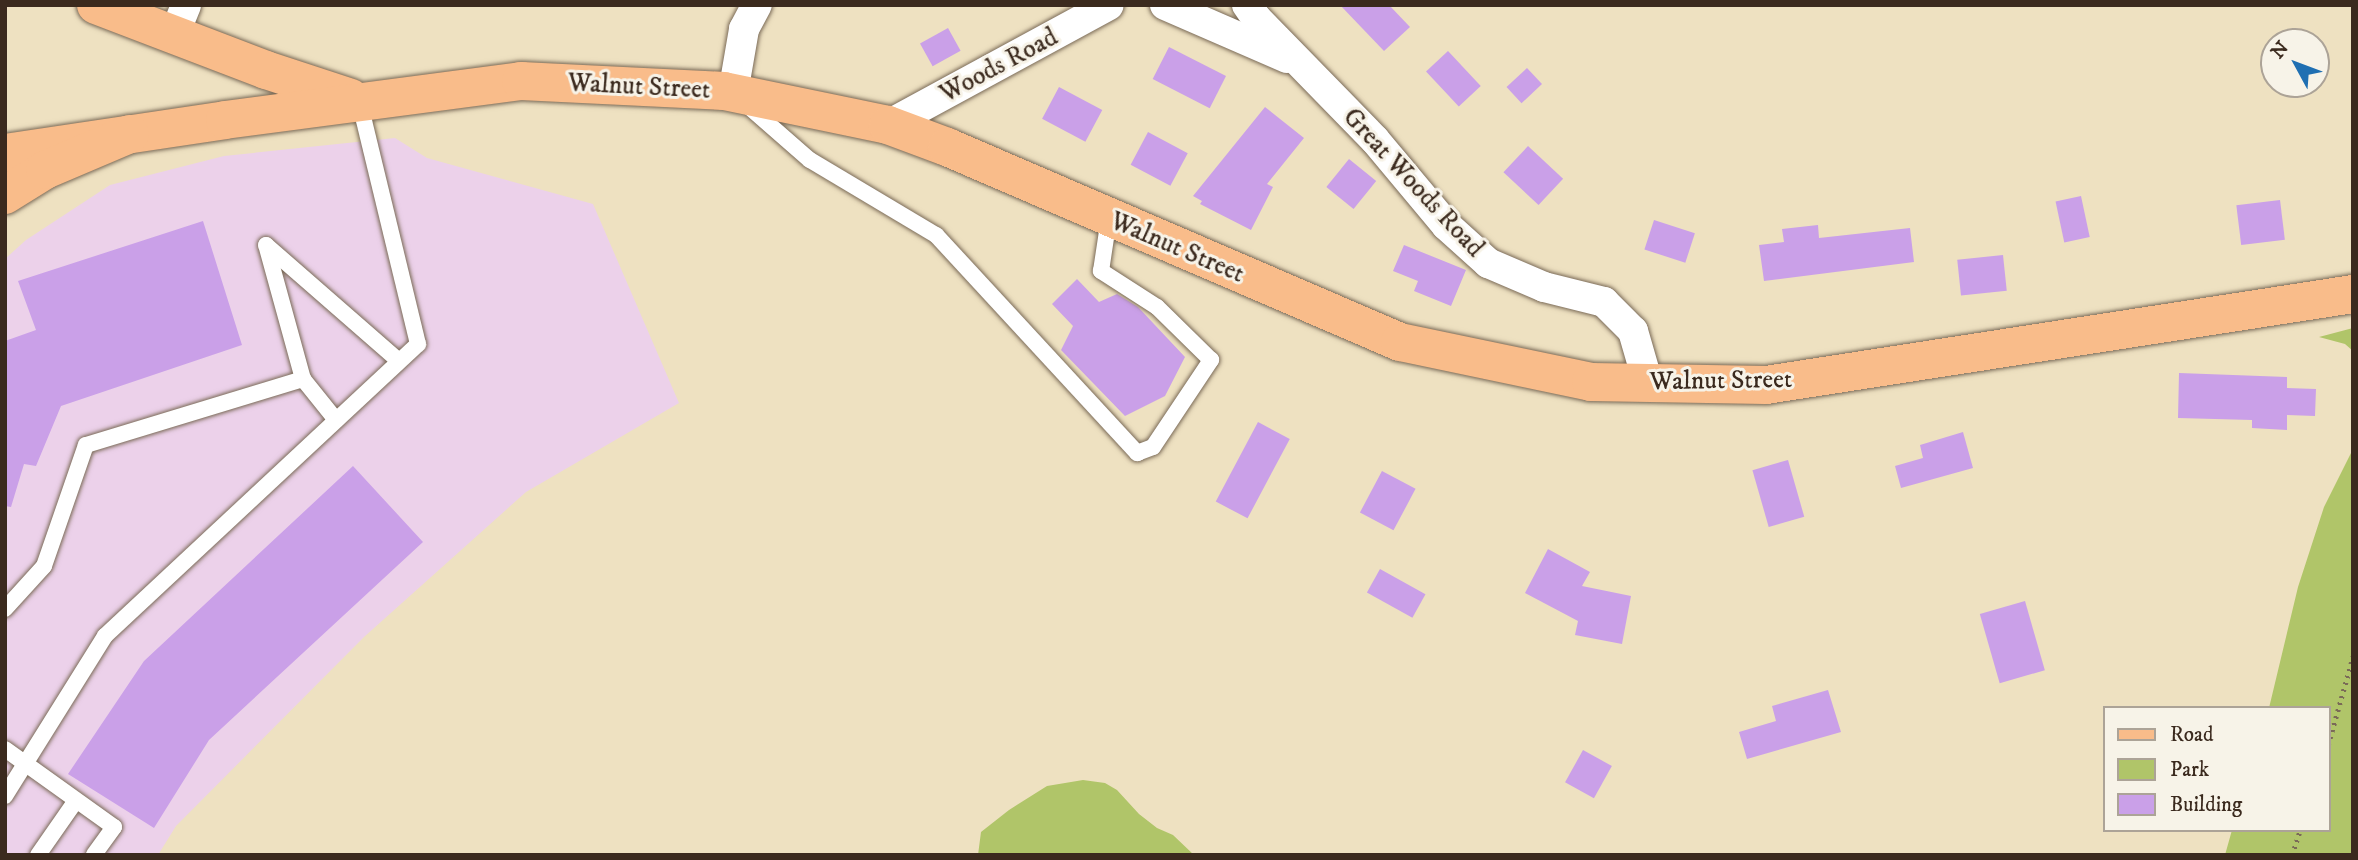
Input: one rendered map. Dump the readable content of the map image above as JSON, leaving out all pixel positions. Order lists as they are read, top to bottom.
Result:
{
  "streets": {
    "main road": ["Walnut Street"],
    "street": ["Woods Road", "Great Woods Road"]
  },
  "crossings": [
    ["Woods Road", "Walnut Street"],
    ["Walnut Street", "Great Woods Road"]
  ],
  "legend": ["Road", "Park", "Building"],
  "north": "top left"
}
